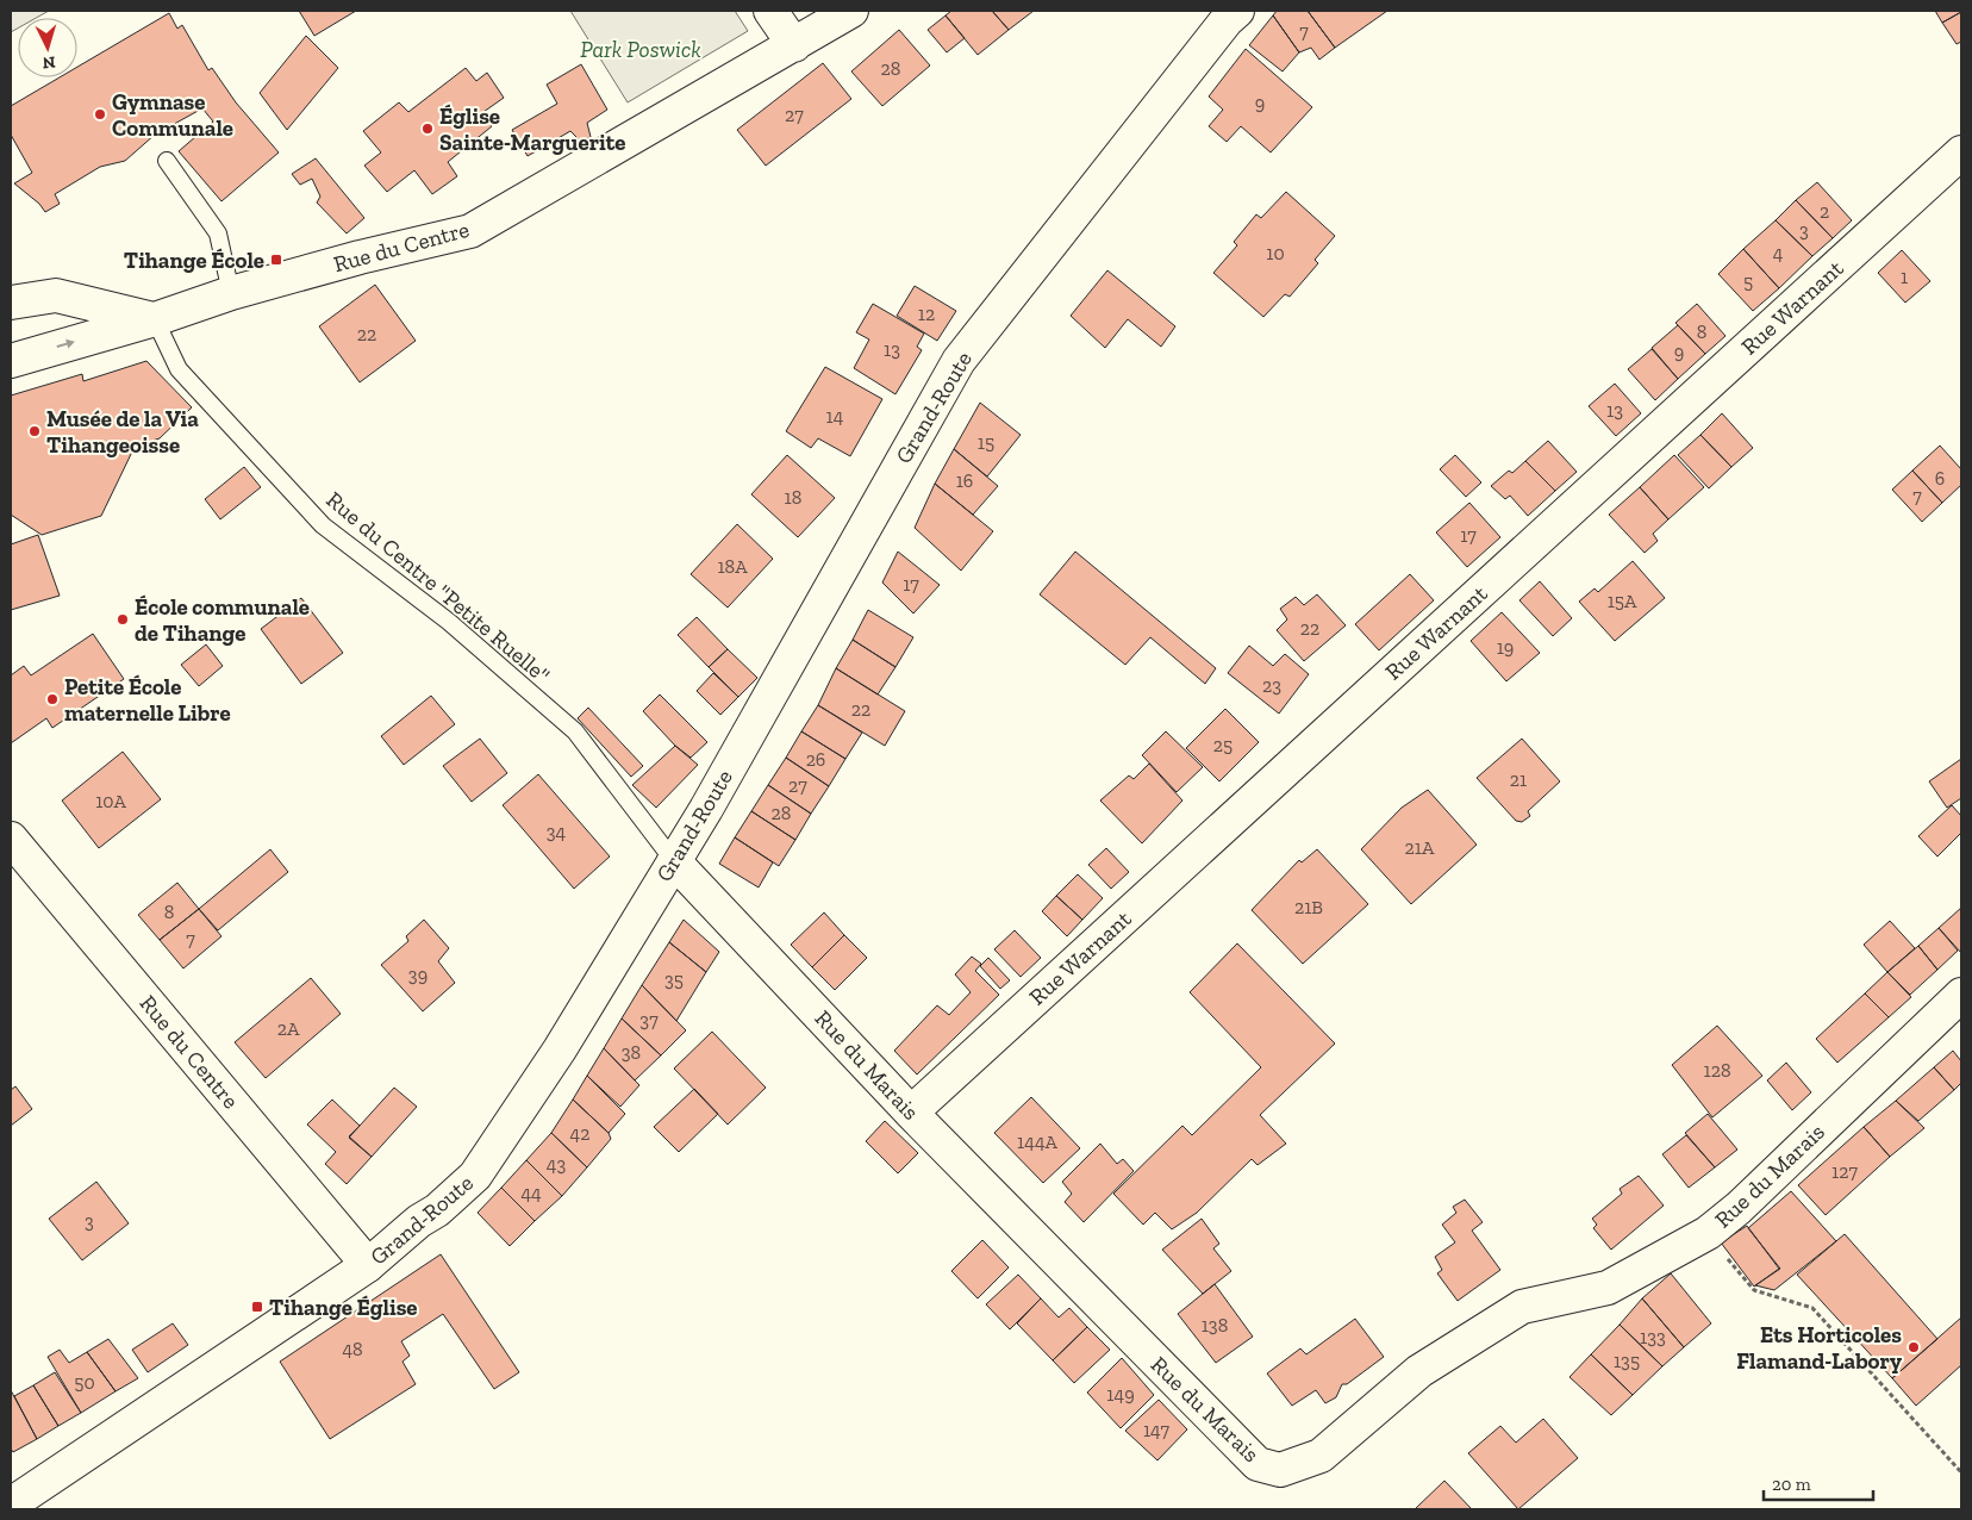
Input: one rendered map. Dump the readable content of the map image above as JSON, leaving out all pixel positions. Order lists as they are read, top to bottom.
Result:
{
  "streets": {
    "street": [
      "Rue du Centre",
      "Rue Warnant",
      "Grand-Route",
      "Rue du Marais"
    ],
    "lane": ["Rue du Centre \"Petite Ruelle\""]
  },
  "crossings": [
    ["Rue du Centre", "Grand-Route"],
    ["Rue du Centre", "Rue du Centre \"Petite Ruelle\""],
    ["Rue Warnant", "Rue du Marais"],
    ["Grand-Route", "Rue du Centre \"Petite Ruelle\""],
    ["Grand-Route", "Rue du Marais"],
    ["Rue du Centre \"Petite Ruelle\"", "Rue du Marais"]
  ],
  "parks": ["Park Poswick"],
  "places": {
    "other": [
      "Gymnase Communale",
      "Église Sainte-Marguerite",
      "Musée de la Via Tihangeoisse",
      "École communale de Tihange",
      "Petite École maternelle Libre",
      "Ets Horticoles Flamand-Labory"
    ],
    "transit": ["Tihange École", "Tihange Église"]
  },
  "house_numbers": [
    "7",
    "28",
    "9",
    "27",
    "2",
    "3",
    "10",
    "4",
    "1",
    "5",
    "12",
    "8",
    "22",
    "13",
    "9",
    "13",
    "14",
    "15",
    "6",
    "16",
    "7",
    "18",
    "17",
    "18A",
    "17",
    "15A",
    "22",
    "19",
    "23",
    "22",
    "25",
    "26",
    "21",
    "27",
    "10A",
    "28",
    "34",
    "21A",
    "21B",
    "8",
    "7",
    "39",
    "35",
    "37",
    "2A",
    "38",
    "128",
    "42",
    "144A",
    "43",
    "127",
    "44",
    "3",
    "138",
    "133",
    "48",
    "135",
    "50",
    "149",
    "147"
  ],
  "scale_bar": "20 m",
  "north": "bottom"
}
